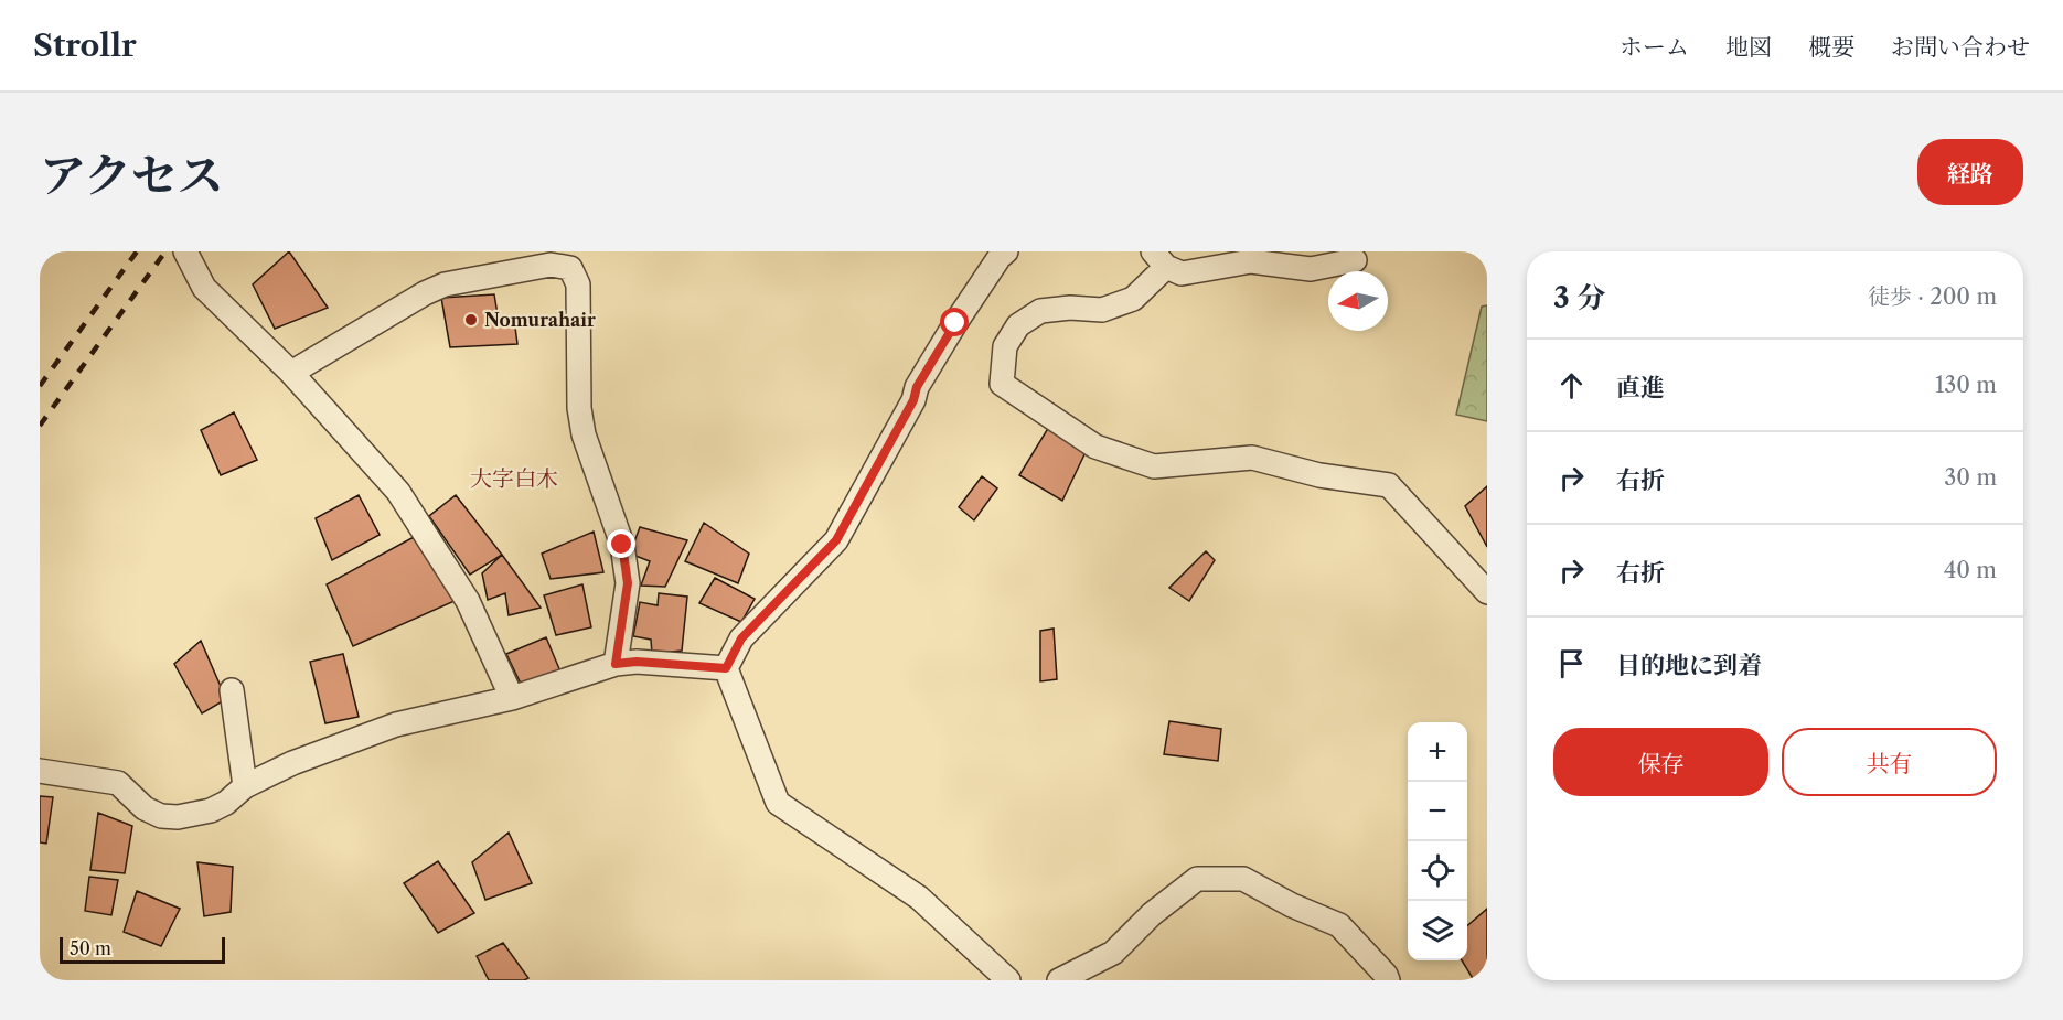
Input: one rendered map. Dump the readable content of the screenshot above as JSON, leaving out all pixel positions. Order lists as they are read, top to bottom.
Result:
{
  "districts": ["大字白木"],
  "places": ["Nomurahair"],
  "scale_bar": "50 m",
  "north": "left",
  "page": {
    "header": "Strollr",
    "nav": [
      "ホーム",
      "地図",
      "概要",
      "お問い合わせ"
    ],
    "title": "アクセス",
    "buttons": [
      "経路",
      ["保存", "共有"]
    ],
    "heading": ["3 分", "徒歩 · 200 m"],
    "list": [
      ["直進", "130 m"],
      ["右折", "30 m"],
      ["右折", "40 m"],
      "目的地に到着"
    ],
    "map_buttons": ["+", "−"],
    "scale": "50 m"
  }
}
